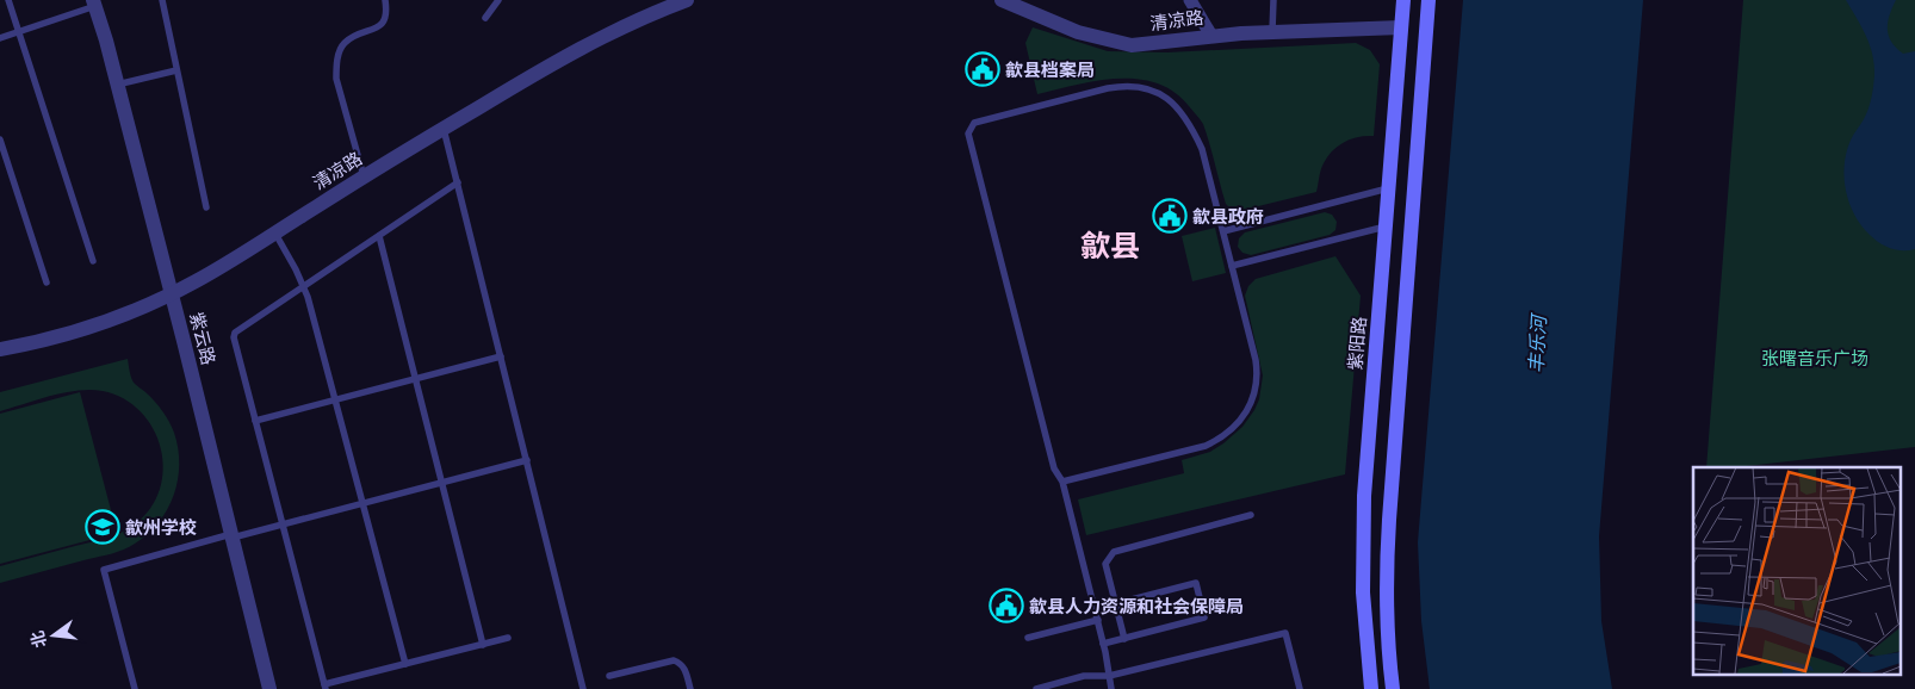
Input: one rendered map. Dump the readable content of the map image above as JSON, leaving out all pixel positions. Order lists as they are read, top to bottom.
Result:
{
  "streets": {
    "main road": ["紫阳路"],
    "street": ["清凉路", "紫云路"]
  },
  "crossings": [
    ["清凉路", "紫云路"],
    ["清凉路", "紫阳路"]
  ],
  "districts": ["歙县"],
  "water": ["丰乐河"],
  "parks": ["张曙音乐广场"],
  "places": {
    "public building": ["歙县档案局", "歙县政府", "歙县人力资源和社会保障局"],
    "school or university": ["歙州学校"]
  },
  "north": "left"
}
